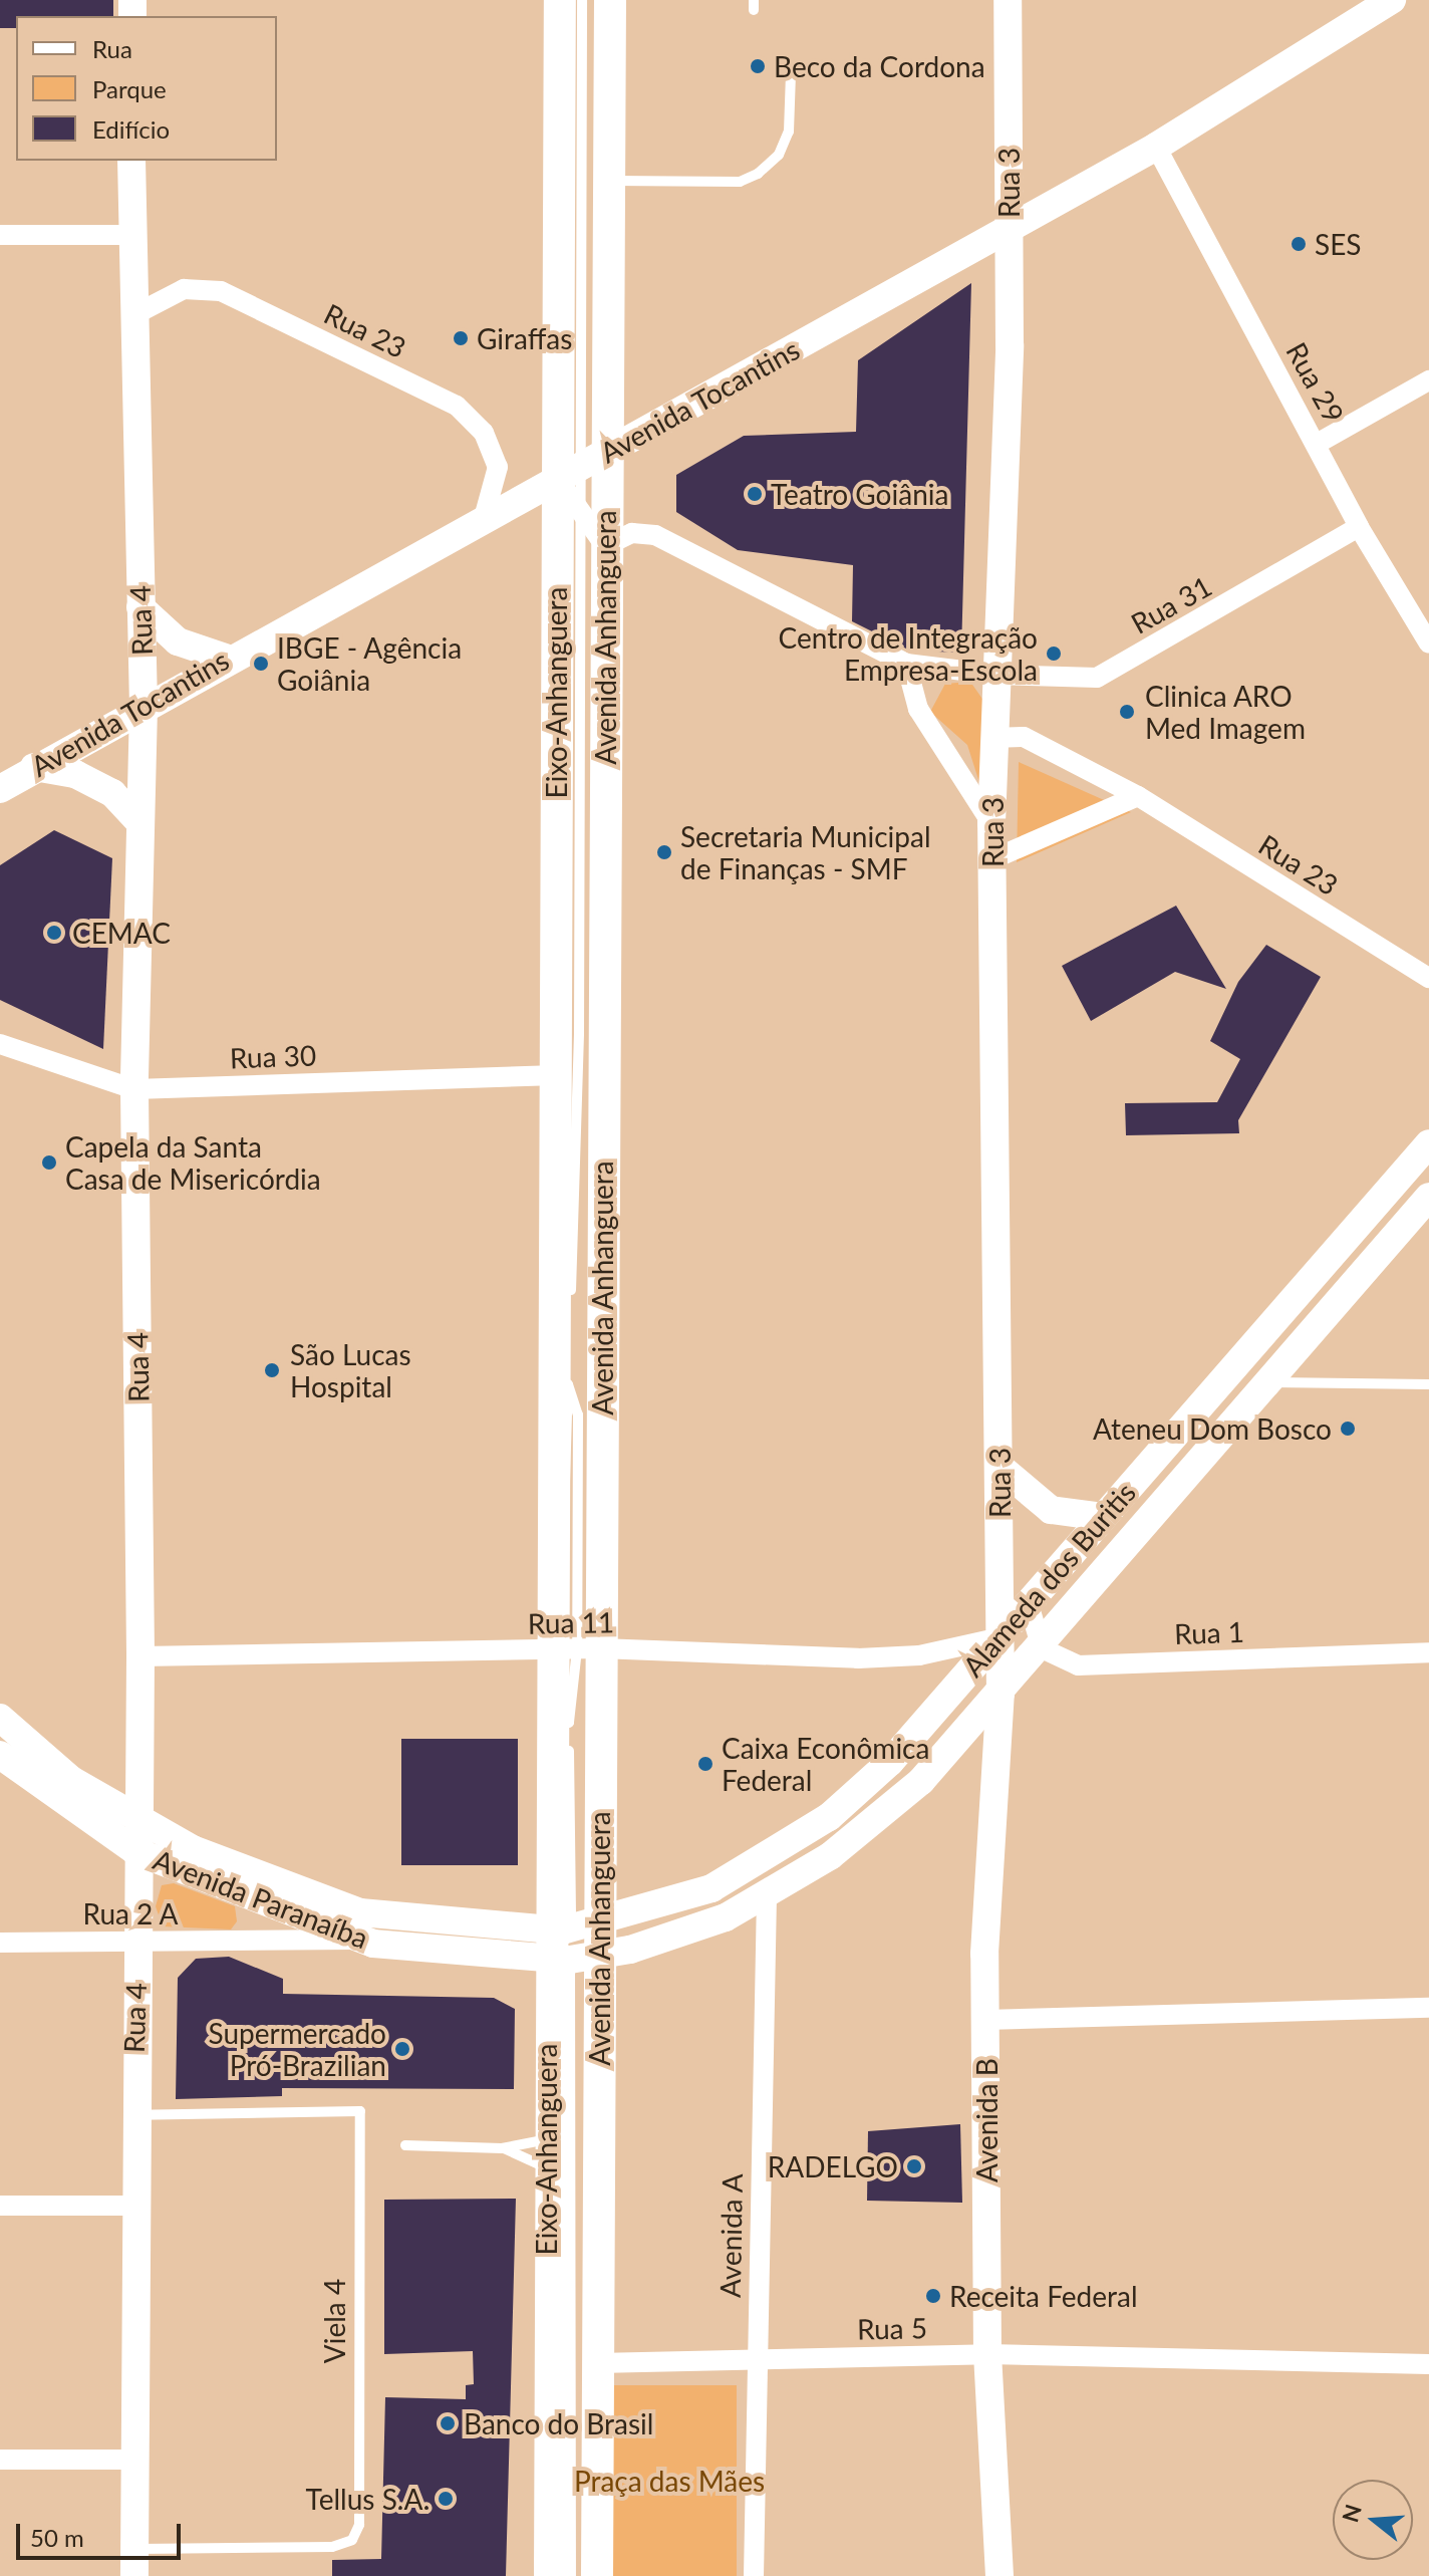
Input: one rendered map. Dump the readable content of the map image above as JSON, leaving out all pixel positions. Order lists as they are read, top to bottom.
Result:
{
  "streets": {
    "main road": [
      "Rua 3",
      "Avenida Tocantins",
      "Rua 4",
      "Avenida Anhanguera",
      "Alameda dos Buritis",
      "Avenida Paranaíba",
      "Avenida B"
    ],
    "street": [
      "Rua 23",
      "Rua 29",
      "Rua 31",
      "Rua 30",
      "Rua 11",
      "Rua 1",
      "Rua 2 A",
      "Avenida A",
      "Rua 5"
    ],
    "lane": ["Eixo-Anhanguera", "Viela 4"]
  },
  "crossings": [
    ["Rua 3", "Rua 23"],
    ["Rua 3", "Avenida Tocantins"],
    ["Rua 3", "Rua 31"],
    ["Rua 3", "Alameda dos Buritis"],
    ["Rua 3", "Rua 11"],
    ["Rua 3", "Avenida B"],
    ["Rua 23", "Avenida Tocantins"],
    ["Rua 23", "Rua 4"],
    ["Rua 29", "Avenida Tocantins"],
    ["Rua 29", "Rua 31"],
    ["Avenida Tocantins", "Rua 4"],
    ["Avenida Tocantins", "Avenida Anhanguera"],
    ["Rua 4", "Rua 30"],
    ["Rua 4", "Rua 11"],
    ["Rua 4", "Avenida Paranaíba"],
    ["Rua 4", "Rua 2 A"],
    ["Rua 4", "Viela 4"],
    ["Avenida Anhanguera", "Eixo-Anhanguera"],
    ["Avenida Anhanguera", "Rua 30"],
    ["Avenida Anhanguera", "Alameda dos Buritis"],
    ["Avenida Anhanguera", "Rua 11"],
    ["Avenida Anhanguera", "Avenida Paranaíba"],
    ["Avenida Anhanguera", "Rua 5"],
    ["Eixo-Anhanguera", "Alameda dos Buritis"],
    ["Eixo-Anhanguera", "Rua 11"],
    ["Eixo-Anhanguera", "Avenida Paranaíba"],
    ["Alameda dos Buritis", "Rua 11"],
    ["Alameda dos Buritis", "Rua 1"],
    ["Alameda dos Buritis", "Avenida Paranaíba"],
    ["Alameda dos Buritis", "Avenida B"],
    ["Alameda dos Buritis", "Avenida A"],
    ["Rua 11", "Avenida B"],
    ["Avenida Paranaíba", "Rua 2 A"],
    ["Avenida B", "Rua 5"],
    ["Avenida A", "Rua 5"]
  ],
  "parks": ["Praça das Mães"],
  "places": [
    "Beco da Cordona",
    "SES",
    "Giraffas",
    "Teatro Goiânia",
    "Centro de Integração Empresa-Escola",
    "IBGE - Agência Goiânia",
    "Clinica ARO Med Imagem",
    "Secretaria Municipal de Finanças - SMF",
    "CEMAC",
    "Capela da Santa Casa de Misericórdia",
    "São Lucas Hospital",
    "Ateneu Dom Bosco",
    "Caixa Econômica Federal",
    "Supermercado Pró-Brazilian",
    "RADELGO",
    "Receita Federal",
    "Banco do Brasil",
    "Tellus S.A."
  ],
  "legend": ["Rua", "Parque", "Edifício"],
  "scale_bar": "50 m",
  "north": "left"
}
